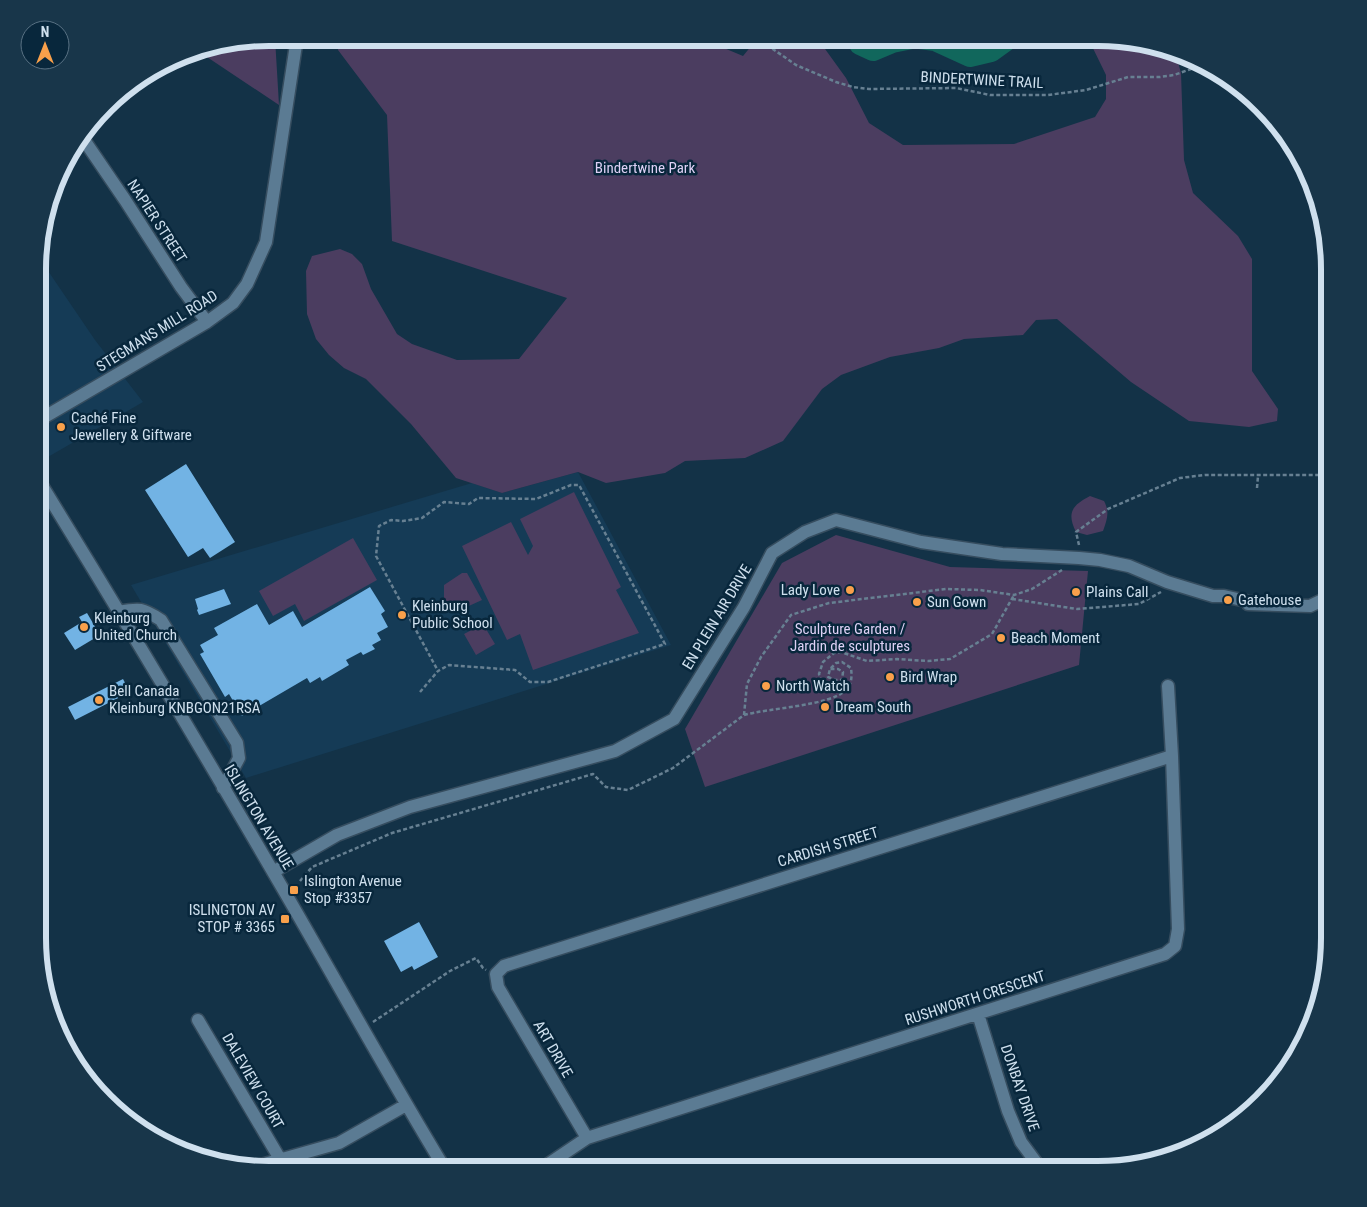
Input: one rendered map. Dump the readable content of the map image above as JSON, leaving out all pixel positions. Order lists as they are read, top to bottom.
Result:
{
  "streets": {
    "street": [
      "NAPIER STREET",
      "STEGMANS MILL ROAD",
      "EN PLEIN AIR DRIVE",
      "ISLINGTON AVENUE",
      "CARDISH STREET",
      "RUSHWORTH CRESCENT",
      "ART DRIVE",
      "DALEVIEW COURT",
      "DONBAY DRIVE"
    ],
    "path": ["BINDERTWINE TRAIL"]
  },
  "crossings": [
    ["NAPIER STREET", "STEGMANS MILL ROAD"],
    ["EN PLEIN AIR DRIVE", "ISLINGTON AVENUE"],
    ["CARDISH STREET", "RUSHWORTH CRESCENT"],
    ["CARDISH STREET", "ART DRIVE"],
    ["RUSHWORTH CRESCENT", "ART DRIVE"],
    ["RUSHWORTH CRESCENT", "DONBAY DRIVE"]
  ],
  "parks": ["Bindertwine Park", "Sculpture Garden / Jardin de sculptures"],
  "places": {
    "other": [
      "Caché Fine Jewellery & Giftware",
      "Lady Love",
      "Plains Call",
      "Gatehouse",
      "Sun Gown",
      "Kleinburg Public School",
      "Kleinburg United Church",
      "Beach Moment",
      "Bird Wrap",
      "North Watch",
      "Bell Canada Kleinburg KNBGON21RSA",
      "Dream South"
    ],
    "transit": ["Islington Avenue Stop #3357", "ISLINGTON AV STOP # 3365"]
  },
  "north": "top"
}
